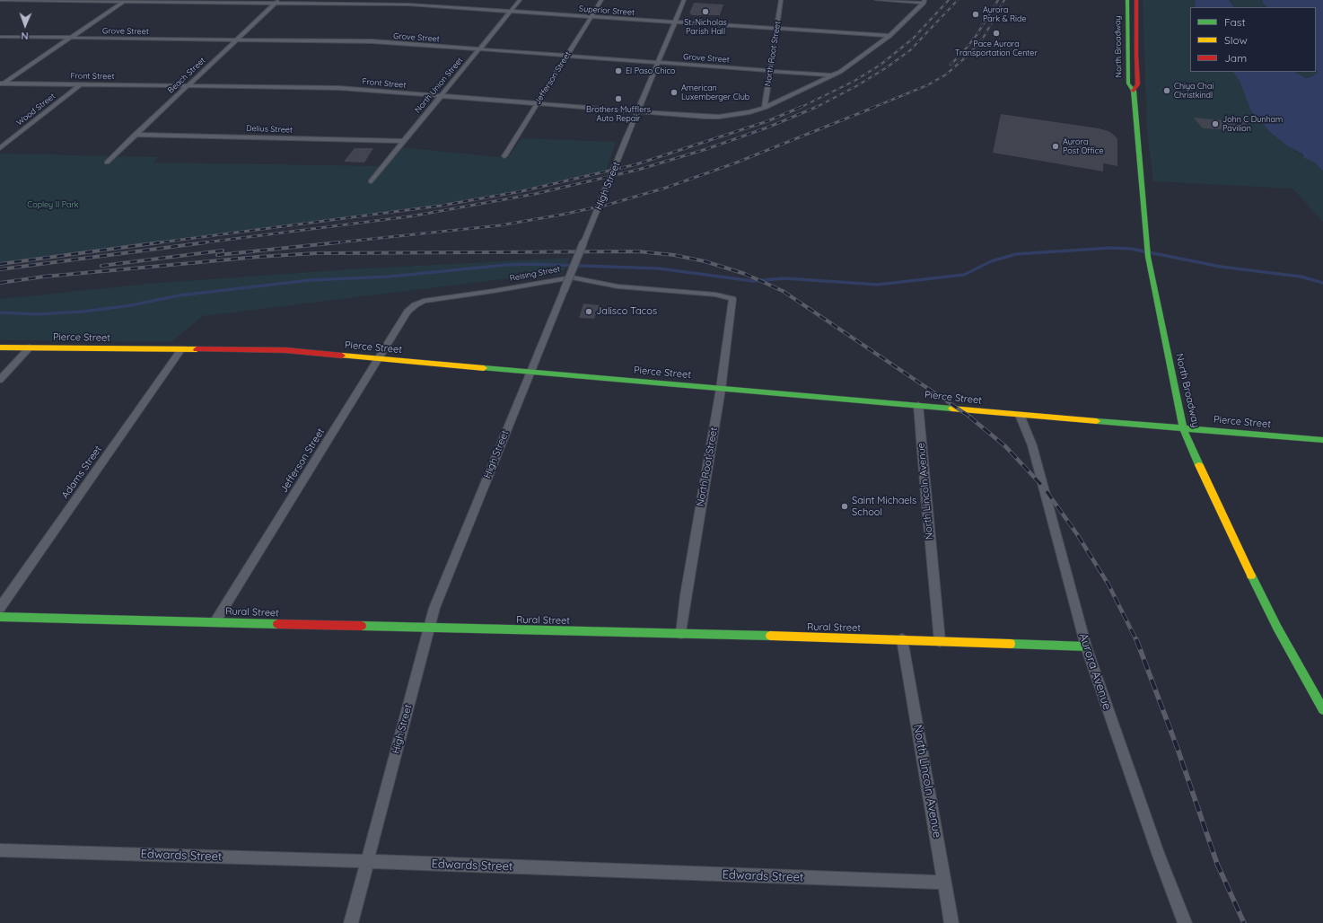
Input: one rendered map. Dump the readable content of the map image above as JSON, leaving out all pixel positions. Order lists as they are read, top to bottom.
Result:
{
  "streets": {
    "street": [
      "Superior Street",
      "Grove Street",
      "North Broadway",
      "North Root Street",
      "Beach Street",
      "Front Street",
      "Jefferson Street",
      "North Union Street",
      "Wood Street",
      "Delius Street",
      "High Street",
      "Reising Street",
      "Pierce Street",
      "Adams Street",
      "North Lincoln Avenue",
      "Rural Street",
      "Aurora Avenue",
      "Edwards Street"
    ]
  },
  "crossings": [
    ["Superior Street", "North Root Street"],
    ["Superior Street", "Beach Street"],
    ["Superior Street", "Jefferson Street"],
    ["Superior Street", "North Union Street"],
    ["Superior Street", "High Street"],
    ["Grove Street", "North Root Street"],
    ["Grove Street", "Beach Street"],
    ["Grove Street", "Jefferson Street"],
    ["Grove Street", "North Union Street"],
    ["Grove Street", "High Street"],
    ["North Broadway", "Pierce Street"],
    ["North Root Street", "Front Street"],
    ["North Root Street", "Reising Street"],
    ["North Root Street", "Pierce Street"],
    ["North Root Street", "Rural Street"],
    ["Beach Street", "Front Street"],
    ["Beach Street", "Delius Street"],
    ["Front Street", "Jefferson Street"],
    ["Front Street", "North Union Street"],
    ["Front Street", "Wood Street"],
    ["Front Street", "High Street"],
    ["Jefferson Street", "Reising Street"],
    ["Jefferson Street", "Pierce Street"],
    ["Jefferson Street", "Rural Street"],
    ["North Union Street", "Delius Street"],
    ["High Street", "Pierce Street"],
    ["High Street", "Rural Street"],
    ["High Street", "Edwards Street"],
    ["Pierce Street", "Adams Street"],
    ["Pierce Street", "North Lincoln Avenue"],
    ["Pierce Street", "Aurora Avenue"],
    ["North Lincoln Avenue", "Rural Street"],
    ["North Lincoln Avenue", "Edwards Street"],
    ["Rural Street", "Aurora Avenue"]
  ],
  "parks": ["Copley II Park"],
  "places": [
    "St. Nicholas Parish Hall",
    "Aurora Park & Ride",
    "Pace Aurora Transportation Center",
    "El Paso Chico",
    "Chiya Chai Christkindl",
    "American Luxemberger Club",
    "Brothers Mufflers Auto Repair",
    "John C Dunham Pavilion",
    "Aurora Post Office",
    "Jalisco Tacos",
    "Saint Michaels School"
  ],
  "legend": ["Fast", "Slow", "Jam"],
  "north": "bottom"
}
